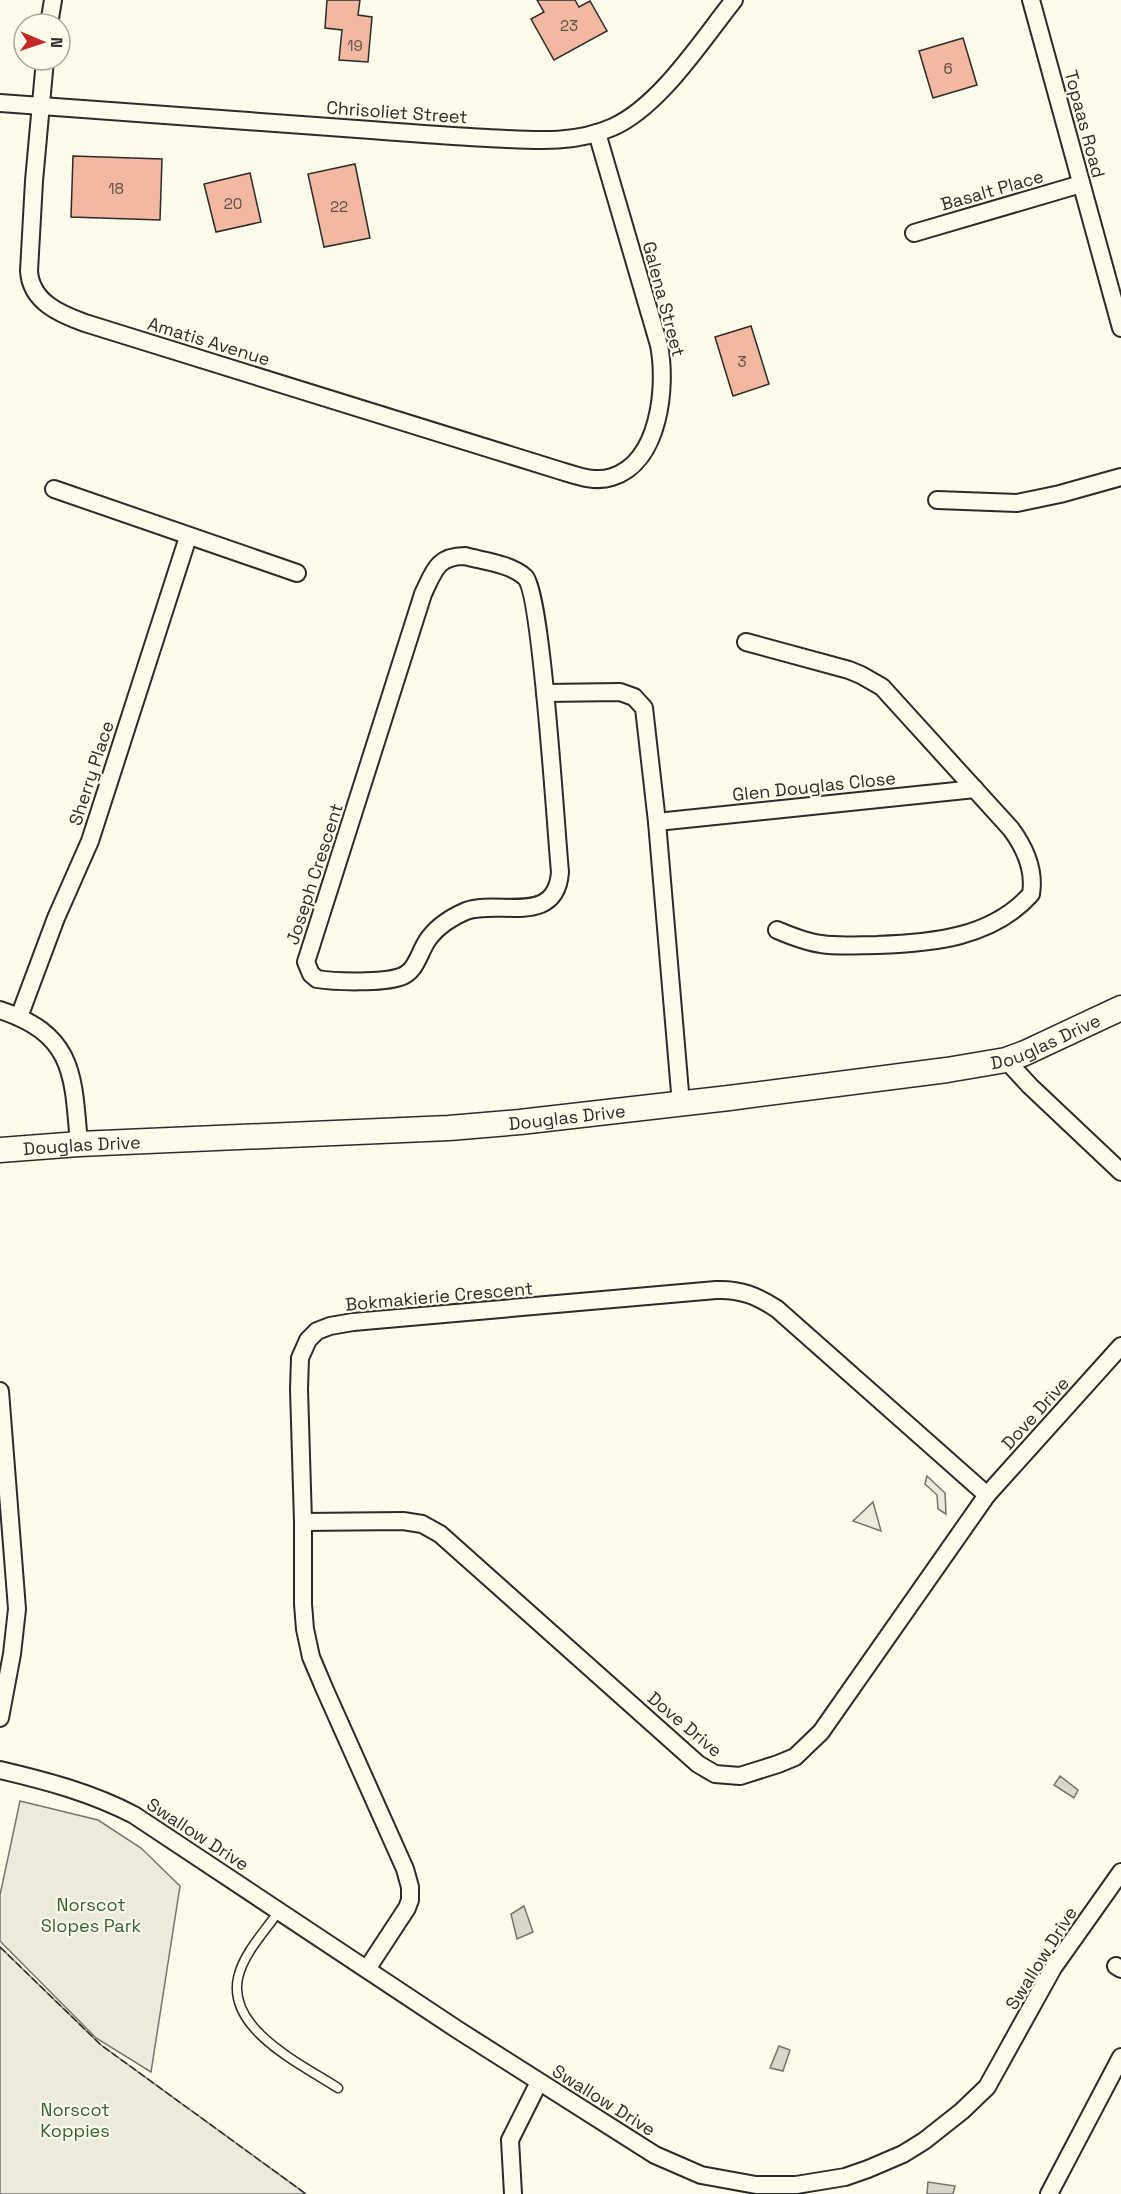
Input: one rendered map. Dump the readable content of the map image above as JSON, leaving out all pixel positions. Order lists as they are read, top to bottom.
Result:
{
  "streets": {
    "street": [
      "Chrisoliet Street",
      "Topaas Road",
      "Basalt Place",
      "Galena Street",
      "Amatis Avenue",
      "Sherry Place",
      "Glen Douglas Close",
      "Joseph Crescent",
      "Douglas Drive",
      "Bokmakierie Crescent",
      "Dove Drive",
      "Swallow Drive"
    ]
  },
  "crossings": [
    ["Chrisoliet Street", "Galena Street"],
    ["Chrisoliet Street", "Amatis Avenue"],
    ["Topaas Road", "Basalt Place"],
    ["Galena Street", "Amatis Avenue"],
    ["Bokmakierie Crescent", "Dove Drive"],
    ["Bokmakierie Crescent", "Swallow Drive"]
  ],
  "parks": ["Norscot Slopes Park", "Norscot Koppies"],
  "house_numbers": [
    "23",
    "19",
    "6",
    "18",
    "20",
    "22",
    "3"
  ],
  "north": "right"
}
